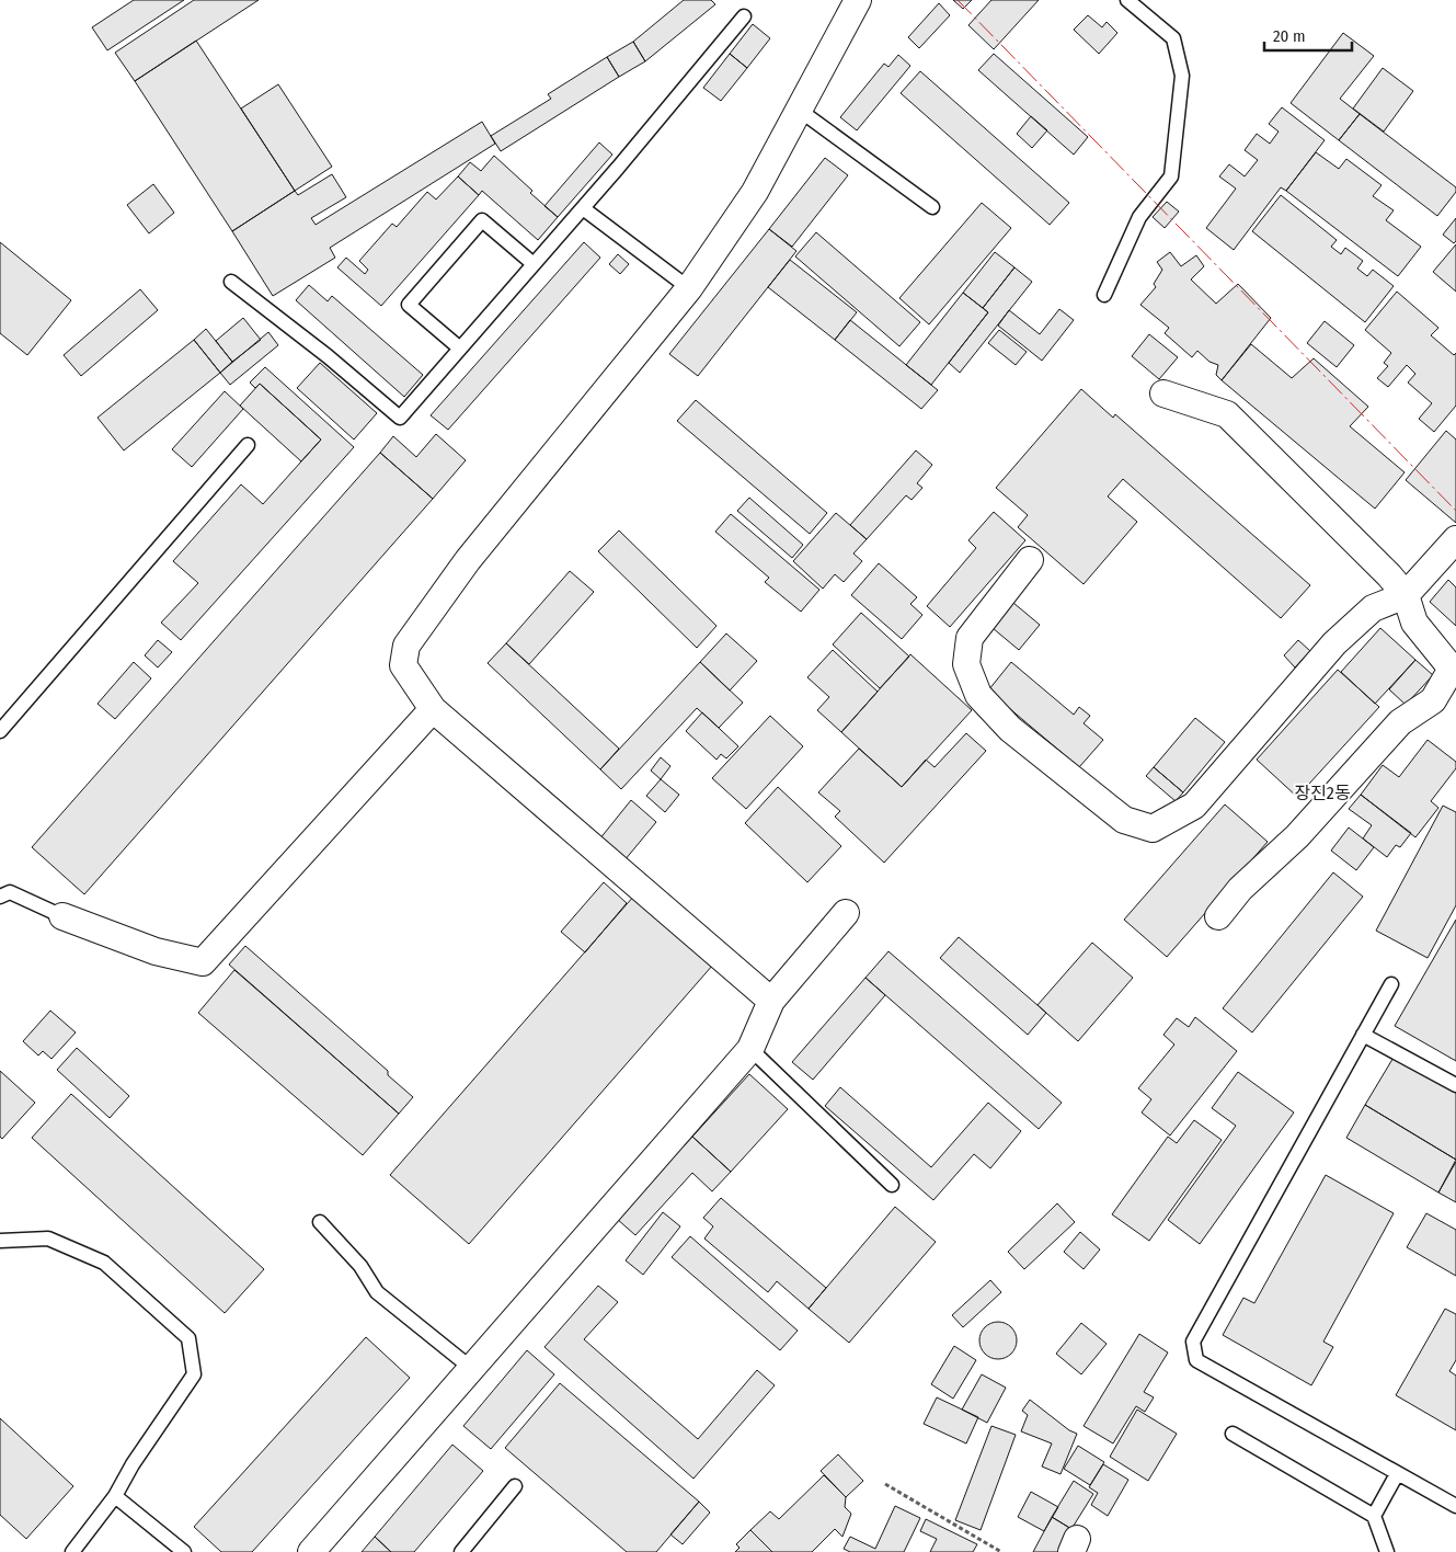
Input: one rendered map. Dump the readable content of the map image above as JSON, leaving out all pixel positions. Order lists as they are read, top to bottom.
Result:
{
  "districts": ["장진2동"],
  "scale_bar": "20 m"
}
